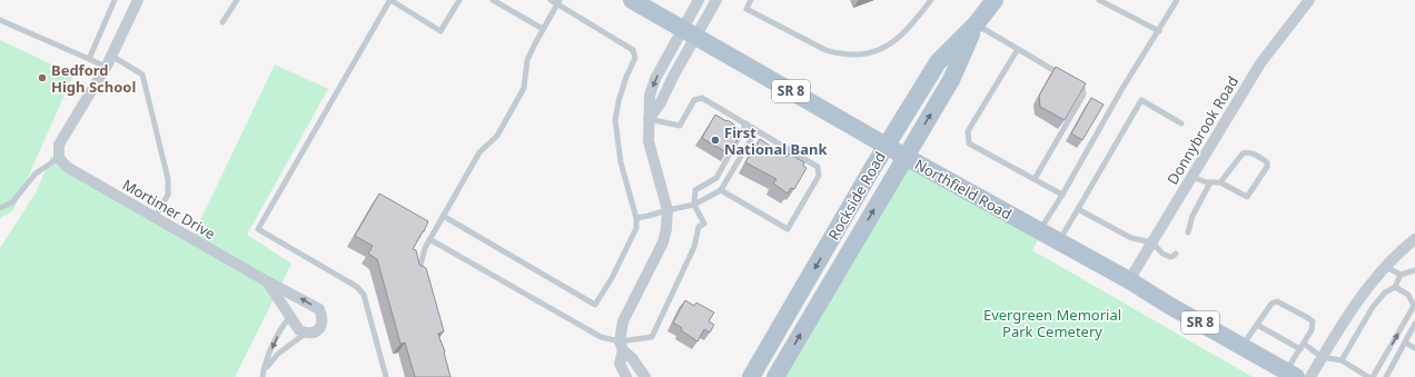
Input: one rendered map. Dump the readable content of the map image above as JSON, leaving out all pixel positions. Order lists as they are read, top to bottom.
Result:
{
  "streets": {
    "main road": ["SR 8", "Northfield Road", "Rockside Road"],
    "street": ["Donnybrook Road", "Mortimer Drive"]
  },
  "crossings": [
    ["Donnybrook Road", "Northfield Road"],
    ["Northfield Road", "Rockside Road"]
  ],
  "parks": ["Evergreen Memorial Park Cemetery"],
  "places": ["Bedford High School", "First National Bank"]
}
